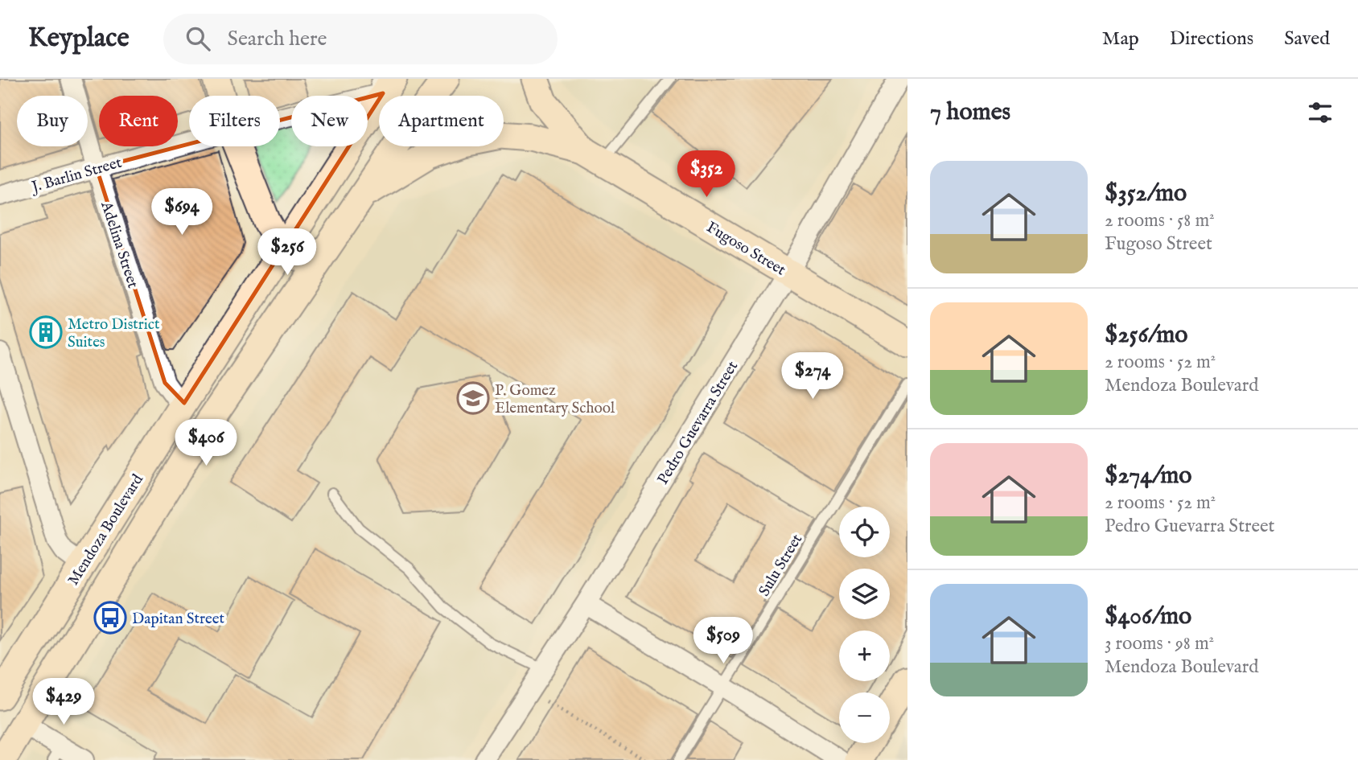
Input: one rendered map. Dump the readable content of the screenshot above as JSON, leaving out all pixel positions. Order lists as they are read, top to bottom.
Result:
{
  "streets": {
    "main road": ["Fugoso Street", "Mendoza Boulevard"],
    "street": ["J. Barlin Street", "Adelina Street", "Pedro Guevarra Street"],
    "lane": ["Sulu Street"]
  },
  "crossings": [
    ["J. Barlin Street", "Adelina Street"],
    ["J. Barlin Street", "Mendoza Boulevard"],
    ["Adelina Street", "Mendoza Boulevard"],
    ["Fugoso Street", "Pedro Guevarra Street"]
  ],
  "places": {
    "building": ["Metro District Suites"],
    "school or university": ["P. Gomez Elementary School"],
    "bus stop": ["Dapitan Street"]
  },
  "page": {
    "header": "Keyplace",
    "search": "Search here",
    "nav": ["Map", "Directions", "Saved"],
    "heading": "7 homes",
    "chip": [
      "Buy",
      "Rent",
      "Filters",
      "New",
      "Apartment"
    ],
    "list": [
      {
        "name": "$352/mo",
        "note": "2 rooms · 58 m² · Fugoso Street"
      },
      {
        "name": "$256/mo",
        "note": "2 rooms · 52 m² · Mendoza Boulevard"
      },
      {
        "name": "$274/mo",
        "note": "2 rooms · 52 m² · Pedro Guevarra Street"
      },
      {
        "name": "$406/mo",
        "note": "3 rooms · 98 m² · Mendoza Boulevard"
      }
    ],
    "price": [
      "$352",
      "$694",
      "$256",
      "$274",
      "$406",
      "$509",
      "$429"
    ],
    "map_buttons": ["+", "−"]
  }
}
